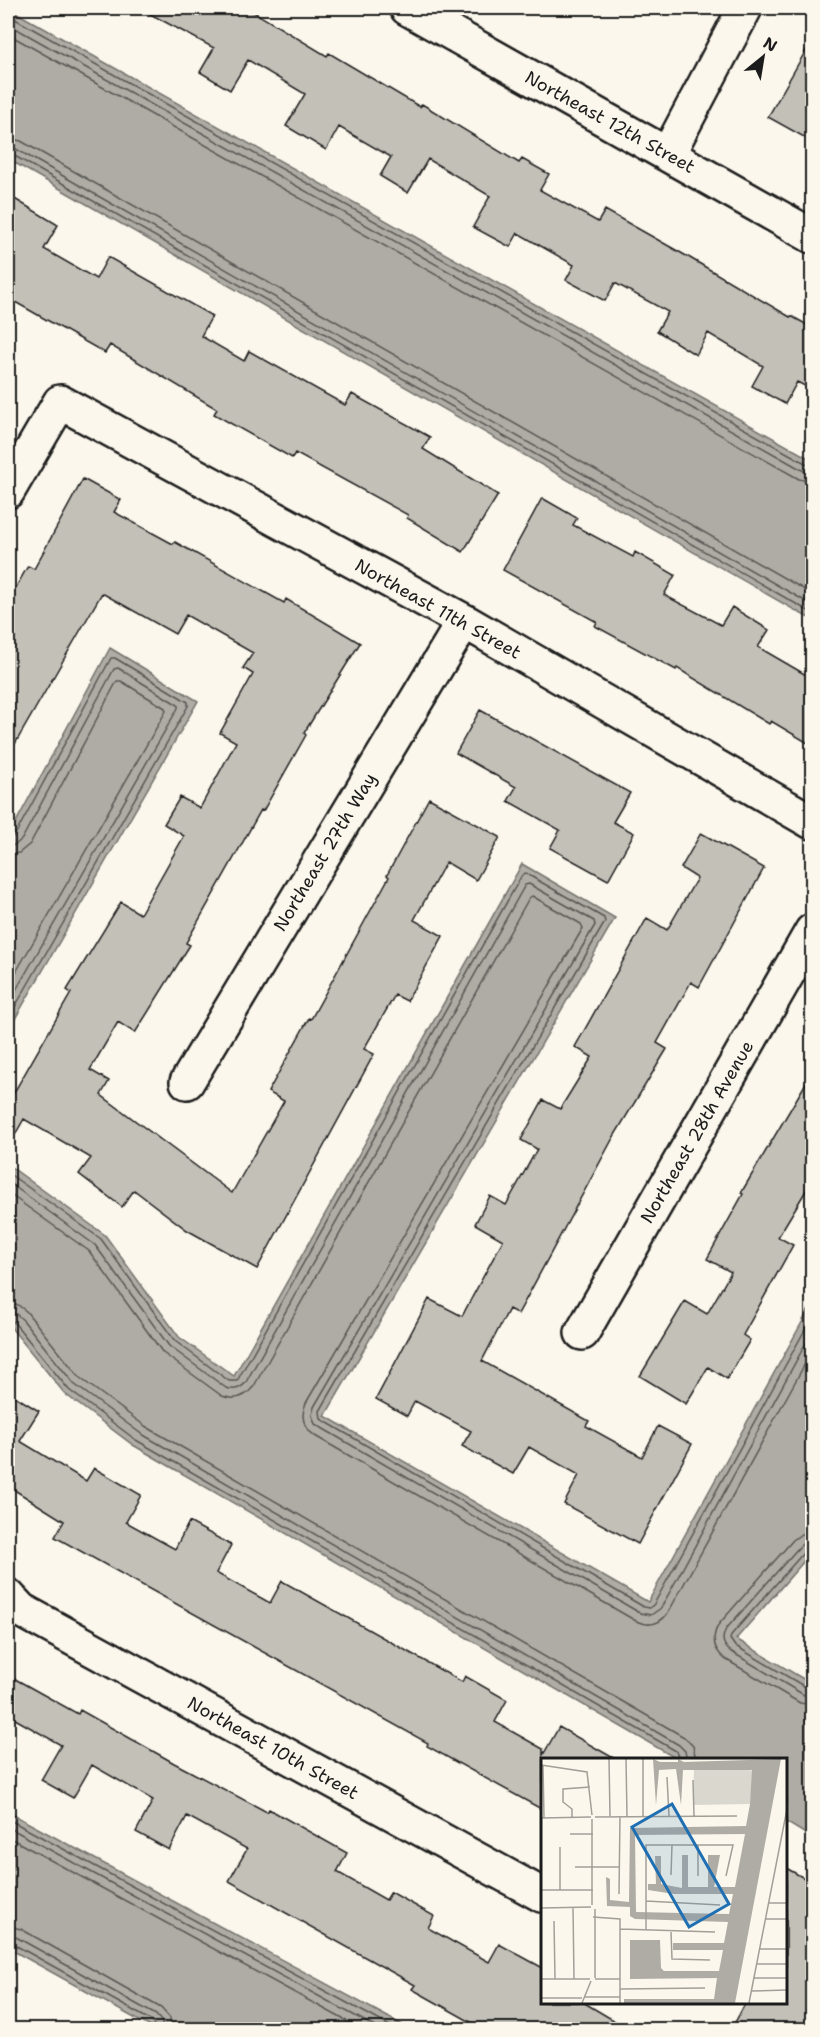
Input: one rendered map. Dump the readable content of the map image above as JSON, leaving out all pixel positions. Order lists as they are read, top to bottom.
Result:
{
  "streets": {
    "street": [
      "Northeast 12th Street",
      "Northeast 11th Street",
      "Northeast 27th Way",
      "Northeast 28th Avenue",
      "Northeast 10th Street"
    ]
  },
  "crossings": [
    ["Northeast 11th Street", "Northeast 27th Way"]
  ],
  "north": "top right"
}
